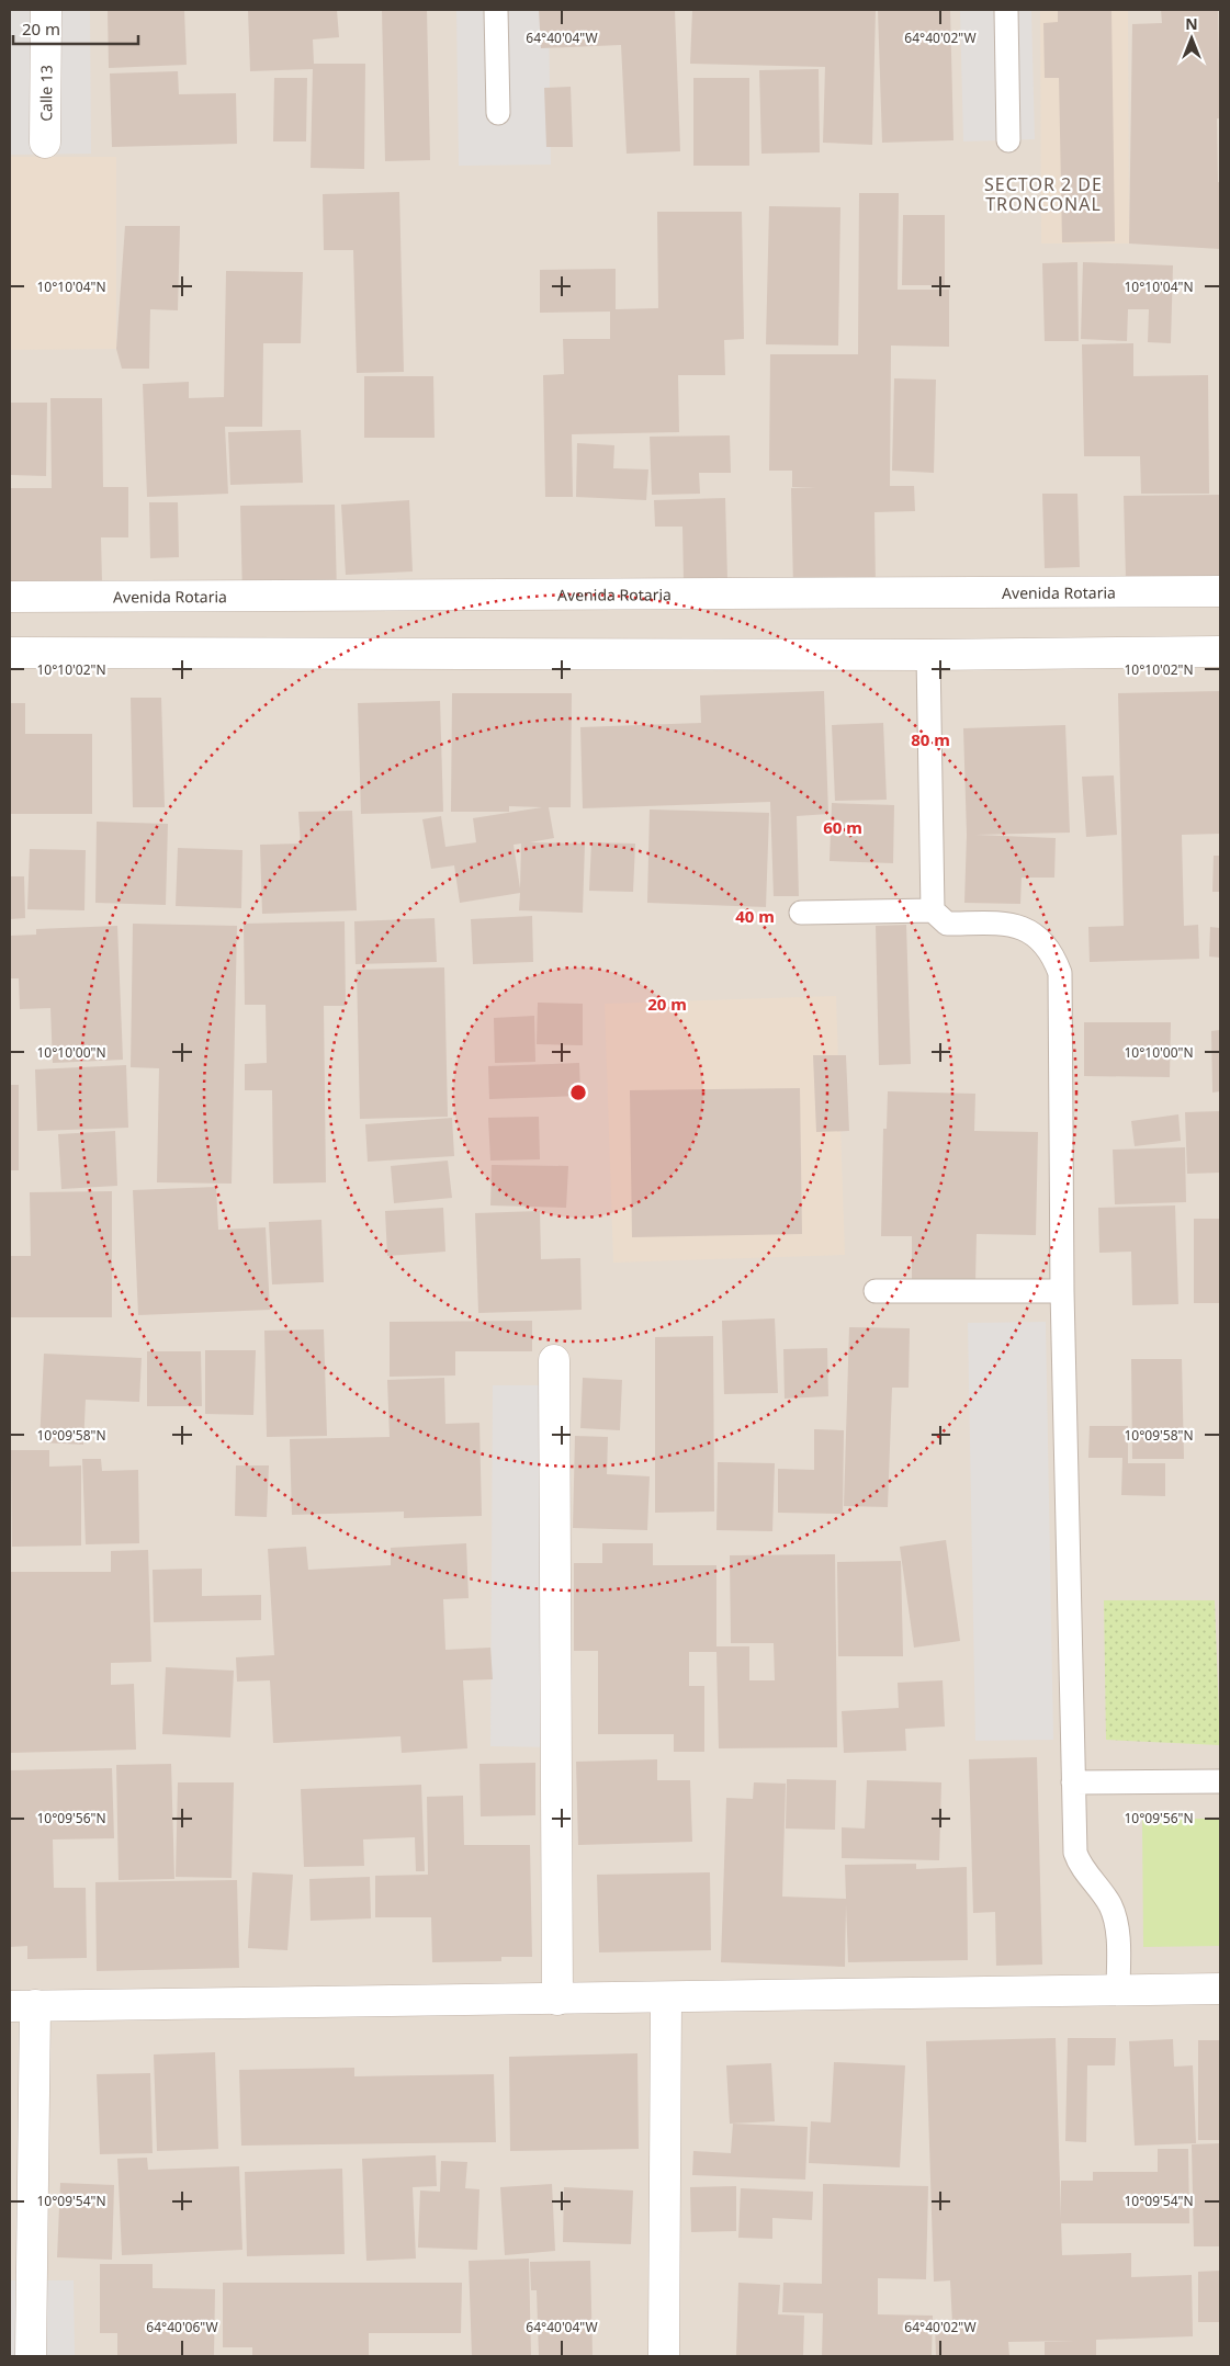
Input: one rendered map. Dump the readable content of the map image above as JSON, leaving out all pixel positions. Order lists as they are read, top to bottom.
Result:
{
  "streets": {
    "street": ["Calle 13", "Avenida Rotaria"]
  },
  "districts": ["SECTOR 2 DE TRONCONAL"],
  "scale_bar": "20 m",
  "north": "top",
  "coordinates": [
    "64°40'04\"W",
    "64°40'02\"W",
    "10°10'04\"N",
    "10°10'02\"N",
    "10°10'00\"N",
    "10°09'58\"N",
    "10°09'56\"N",
    "10°09'54\"N",
    "64°40'06\"W"
  ],
  "rings": [
    "80 m",
    "60 m",
    "40 m",
    "20 m"
  ]
}
